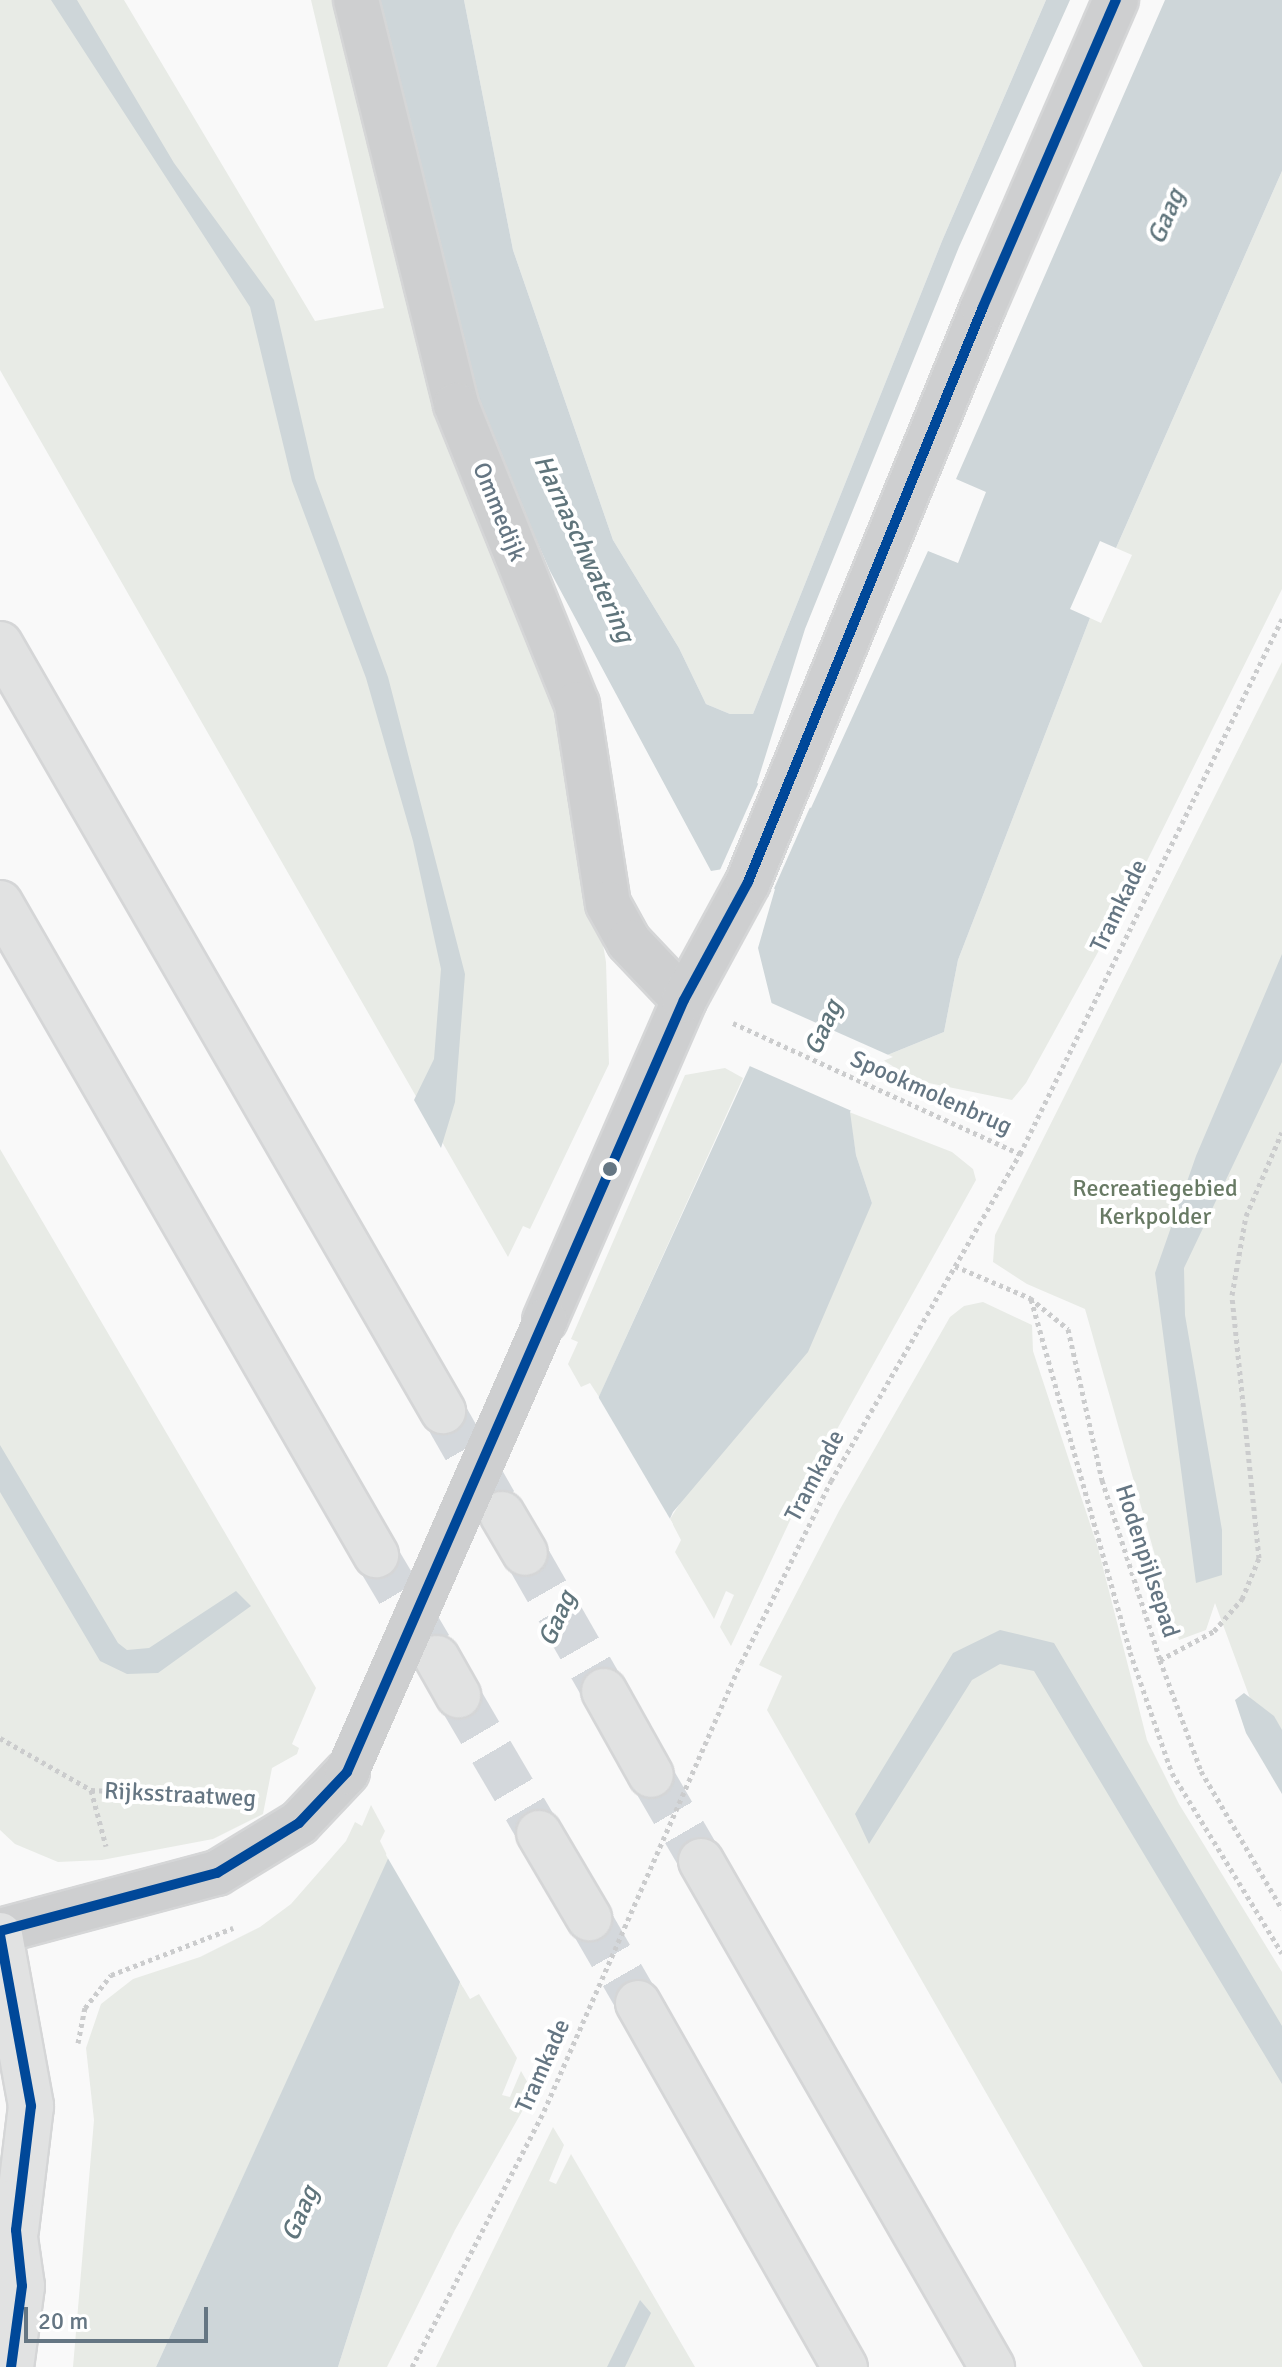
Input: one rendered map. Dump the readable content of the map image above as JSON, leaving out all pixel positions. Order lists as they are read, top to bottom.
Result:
{
  "streets": {
    "main road": ["Rijksstraatweg"],
    "street": ["Ommedijk"],
    "path": ["Tramkade", "Spookmolenbrug", "Hodenpijlsepad"]
  },
  "crossings": [
    ["Ommedijk", "Rijksstraatweg"],
    ["Tramkade", "Spookmolenbrug"],
    ["Tramkade", "Hodenpijlsepad"]
  ],
  "water": ["Gaag", "Harnaschwatering"],
  "parks": ["Recreatiegebied Kerkpolder"],
  "scale_bar": "20 m"
}
